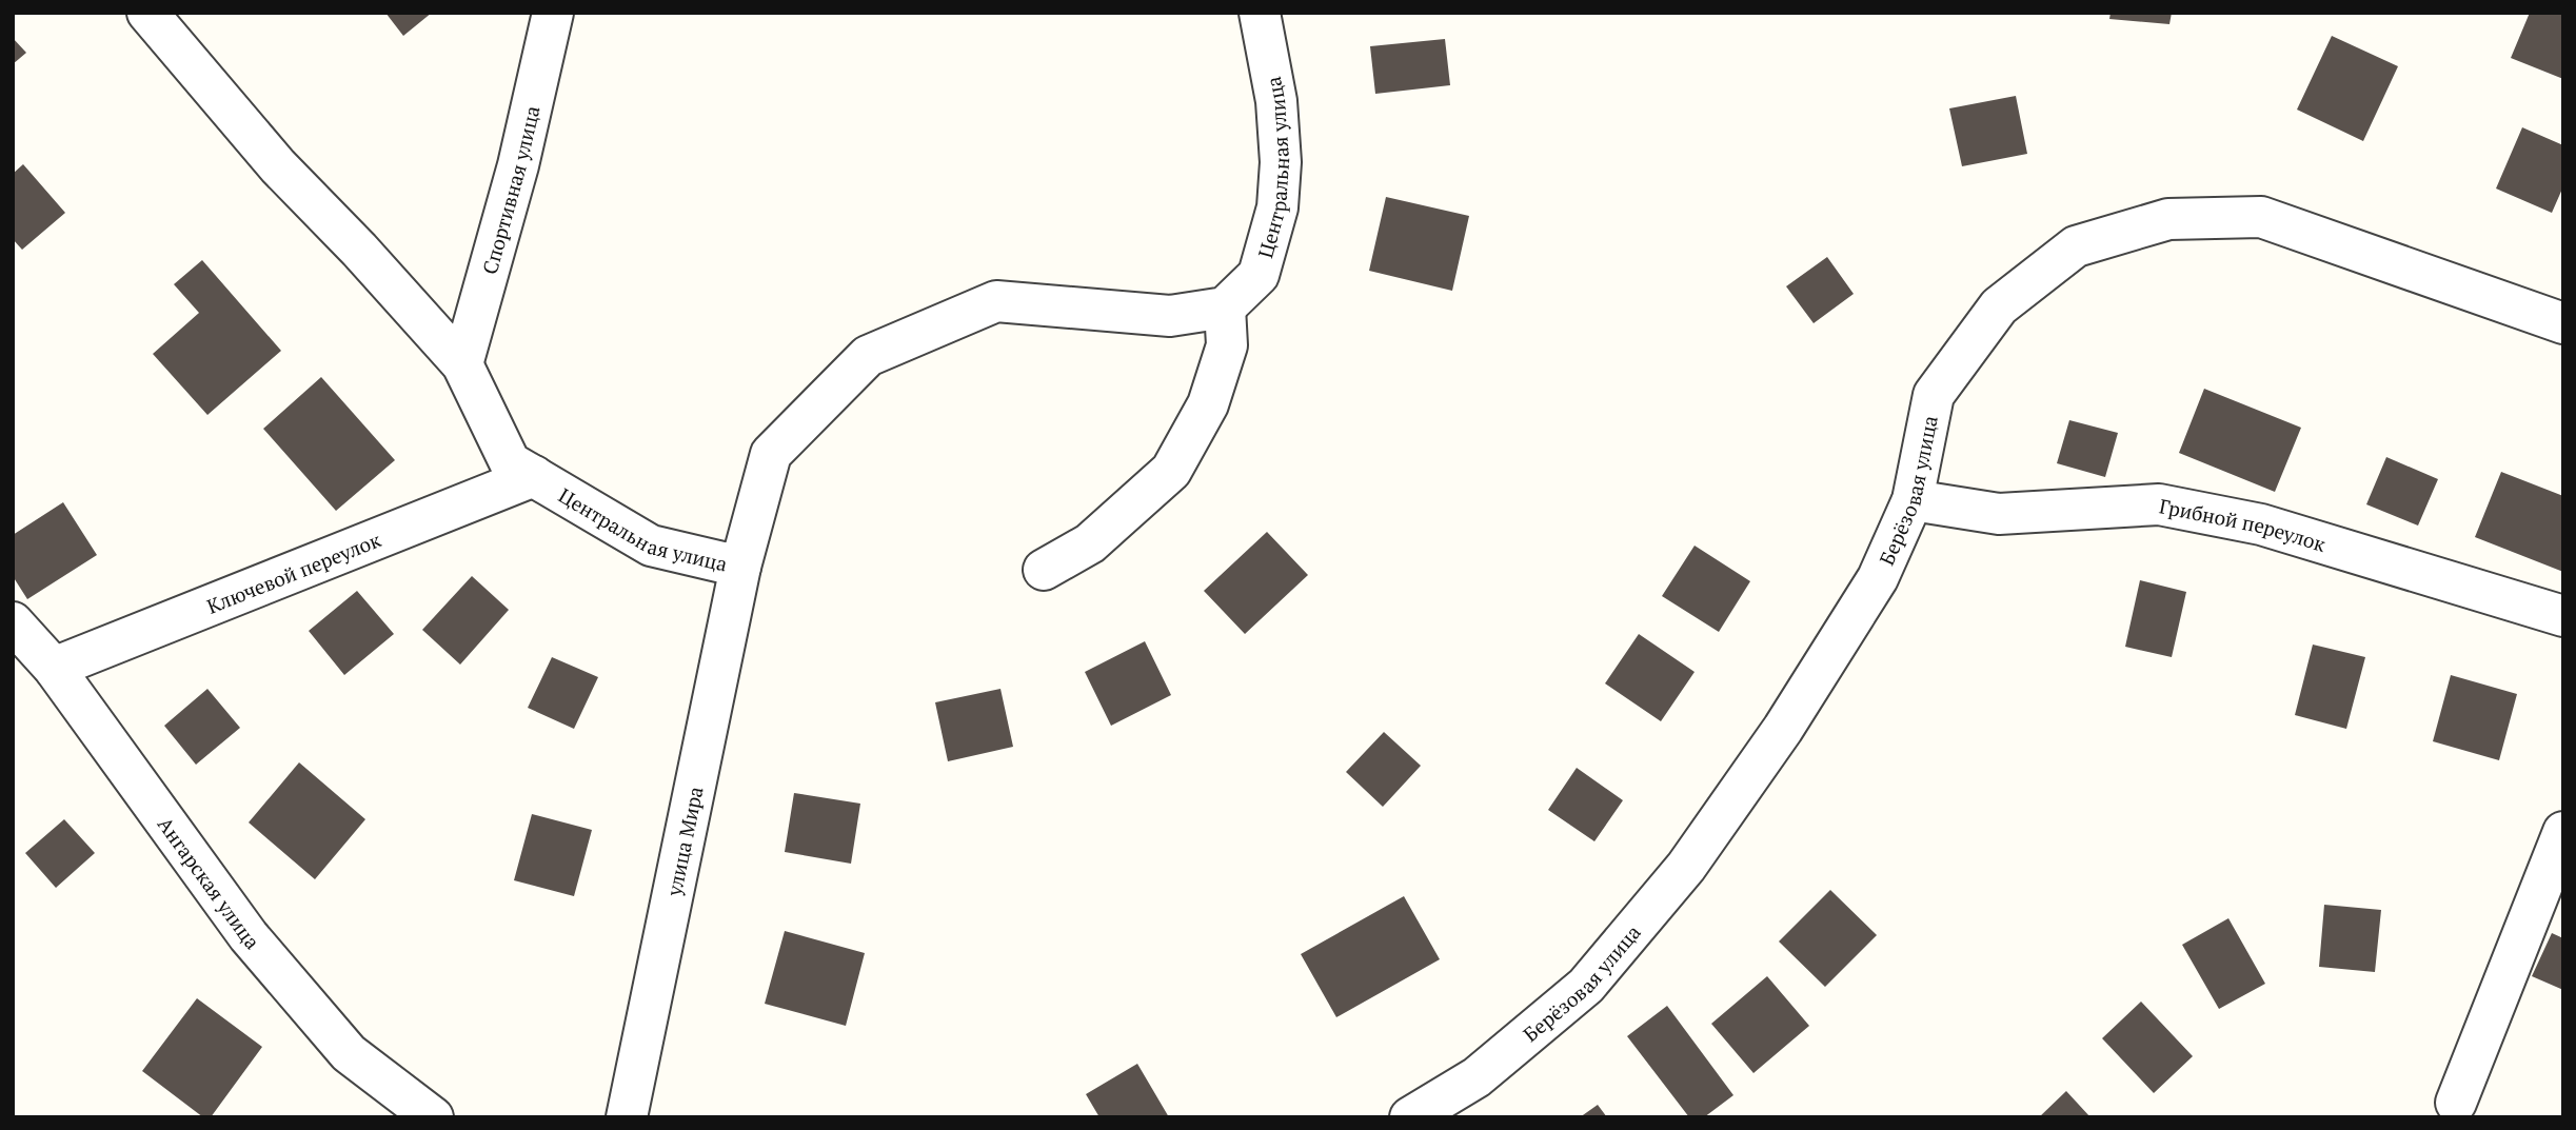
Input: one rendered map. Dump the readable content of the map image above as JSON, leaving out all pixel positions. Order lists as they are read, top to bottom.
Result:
{
  "streets": {
    "street": [
      "Центральная улица",
      "Спортивная улица",
      "Берёзовая улица",
      "Грибной переулок",
      "Ключевой переулок",
      "улица Мира",
      "Ангарская улица"
    ]
  },
  "crossings": [
    ["Центральная улица", "Спортивная улица"],
    ["Центральная улица", "Ключевой переулок"],
    ["Центральная улица", "улица Мира"],
    ["Берёзовая улица", "Грибной переулок"],
    ["Ключевой переулок", "Ангарская улица"]
  ]
}
